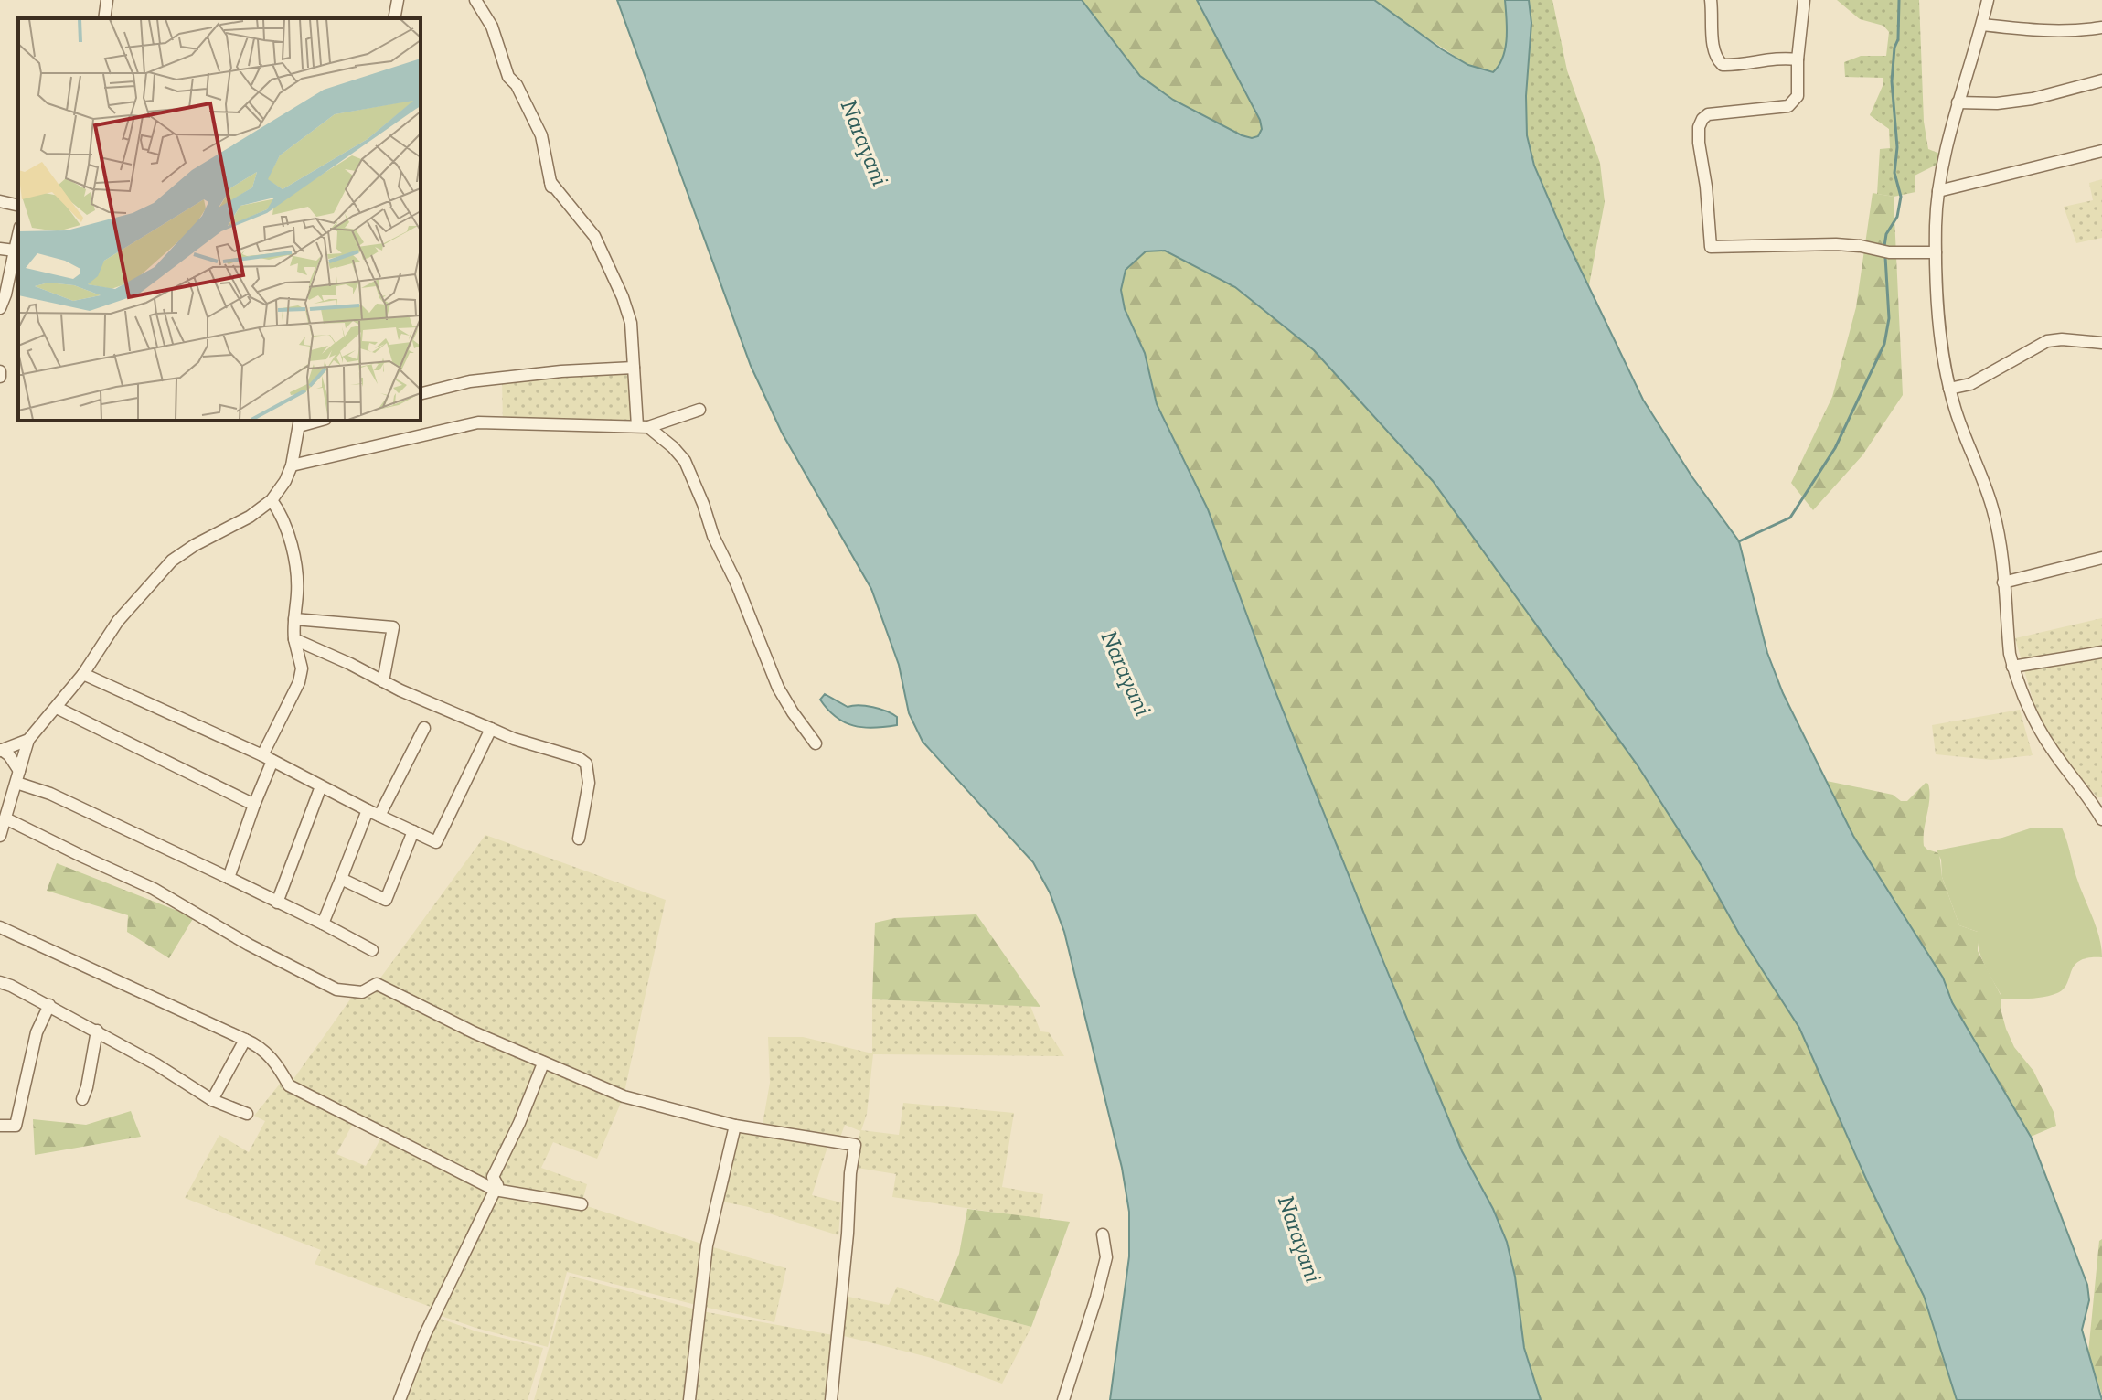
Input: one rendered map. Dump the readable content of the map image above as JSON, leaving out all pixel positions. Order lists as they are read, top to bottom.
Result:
{
  "water": ["Narayani"]
}
